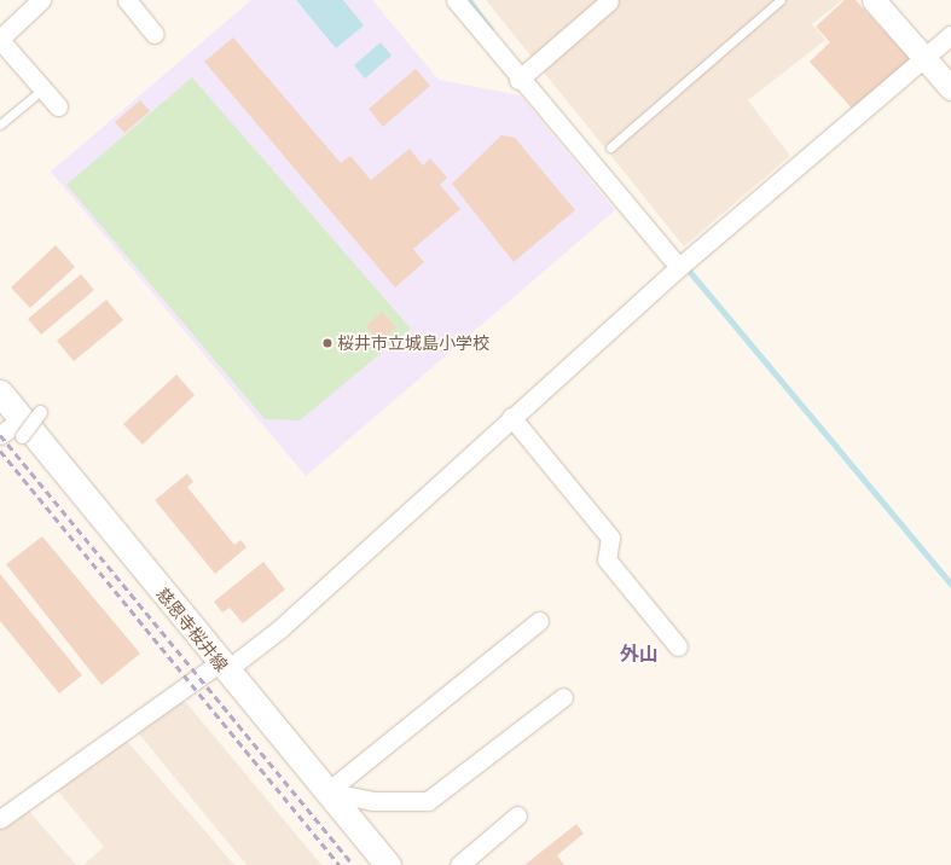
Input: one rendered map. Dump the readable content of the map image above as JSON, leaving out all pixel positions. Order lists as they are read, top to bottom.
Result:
{
  "streets": {
    "main road": ["慈恩寺桜井線"]
  },
  "districts": ["外山"],
  "places": ["桜井市立城島小学校"]
}
